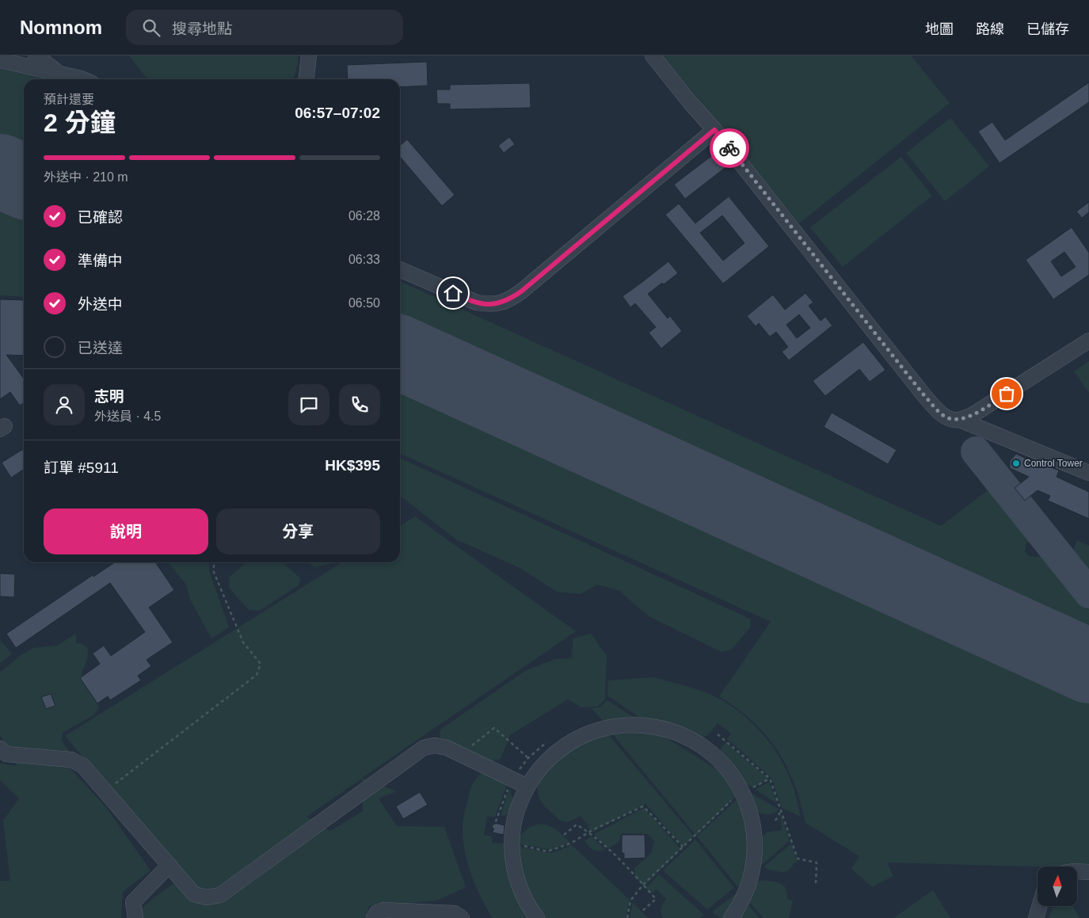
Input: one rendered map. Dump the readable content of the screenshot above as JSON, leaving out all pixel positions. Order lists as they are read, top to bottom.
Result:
{
  "places": ["Control Tower"],
  "north": "top",
  "page": {
    "header": "Nomnom",
    "search": "搜尋地點",
    "nav": ["地圖", "路線", "已儲存"],
    "heading": ["2 分鐘", "預計還要", "06:57–07:02"],
    "panel": [
      "志明",
      "外送員 · 4.5",
      "訂單 #5911",
      "HK$395"
    ],
    "bar": "外送中 · 210 m",
    "list": [
      ["已確認", "06:28"],
      ["準備中", "06:33"],
      ["外送中", "06:50"],
      "已送達"
    ],
    "buttons": ["說明", "分享"]
  }
}
